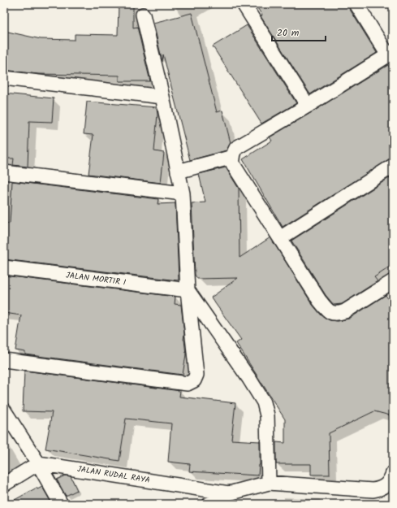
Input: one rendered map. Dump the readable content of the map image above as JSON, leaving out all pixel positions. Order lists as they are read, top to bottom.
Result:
{
  "streets": {
    "street": ["JALAN MORTIR I", "JALAN RUDAL RAYA"]
  },
  "scale_bar": "20 m"
}
